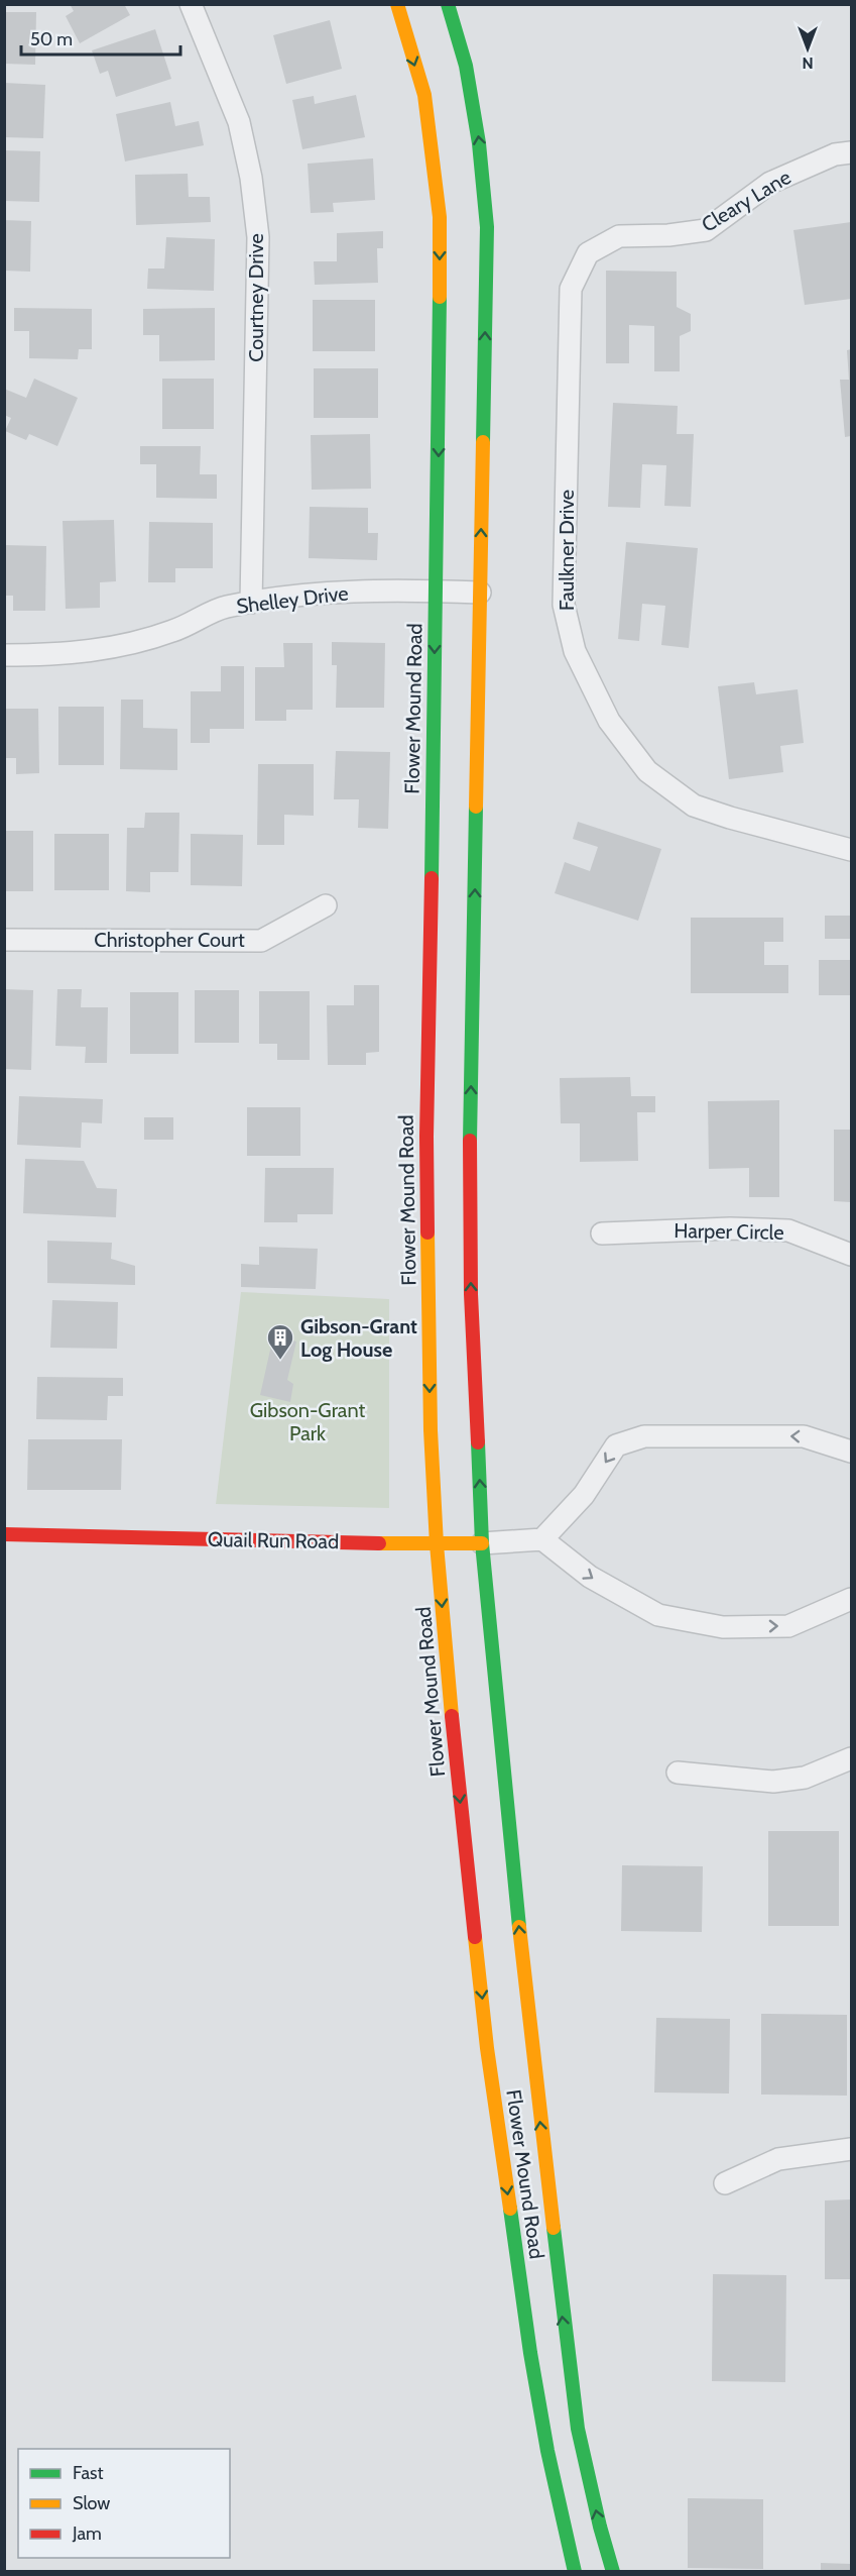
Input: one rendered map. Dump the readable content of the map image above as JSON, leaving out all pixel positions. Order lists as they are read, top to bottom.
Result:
{
  "streets": {
    "main road": ["Flower Mound Road", "Quail Run Road"],
    "street": [
      "Cleary Lane",
      "Courtney Drive",
      "Faulkner Drive",
      "Shelley Drive",
      "Christopher Court",
      "Harper Circle"
    ]
  },
  "crossings": [
    ["Cleary Lane", "Faulkner Drive"],
    ["Courtney Drive", "Shelley Drive"],
    ["Shelley Drive", "Flower Mound Road"],
    ["Flower Mound Road", "Quail Run Road"]
  ],
  "parks": ["Gibson-Grant Park"],
  "places": {
    "building": ["Gibson-Grant Log House"]
  },
  "legend": ["Fast", "Slow", "Jam"],
  "scale_bar": "50 m",
  "north": "bottom"
}
